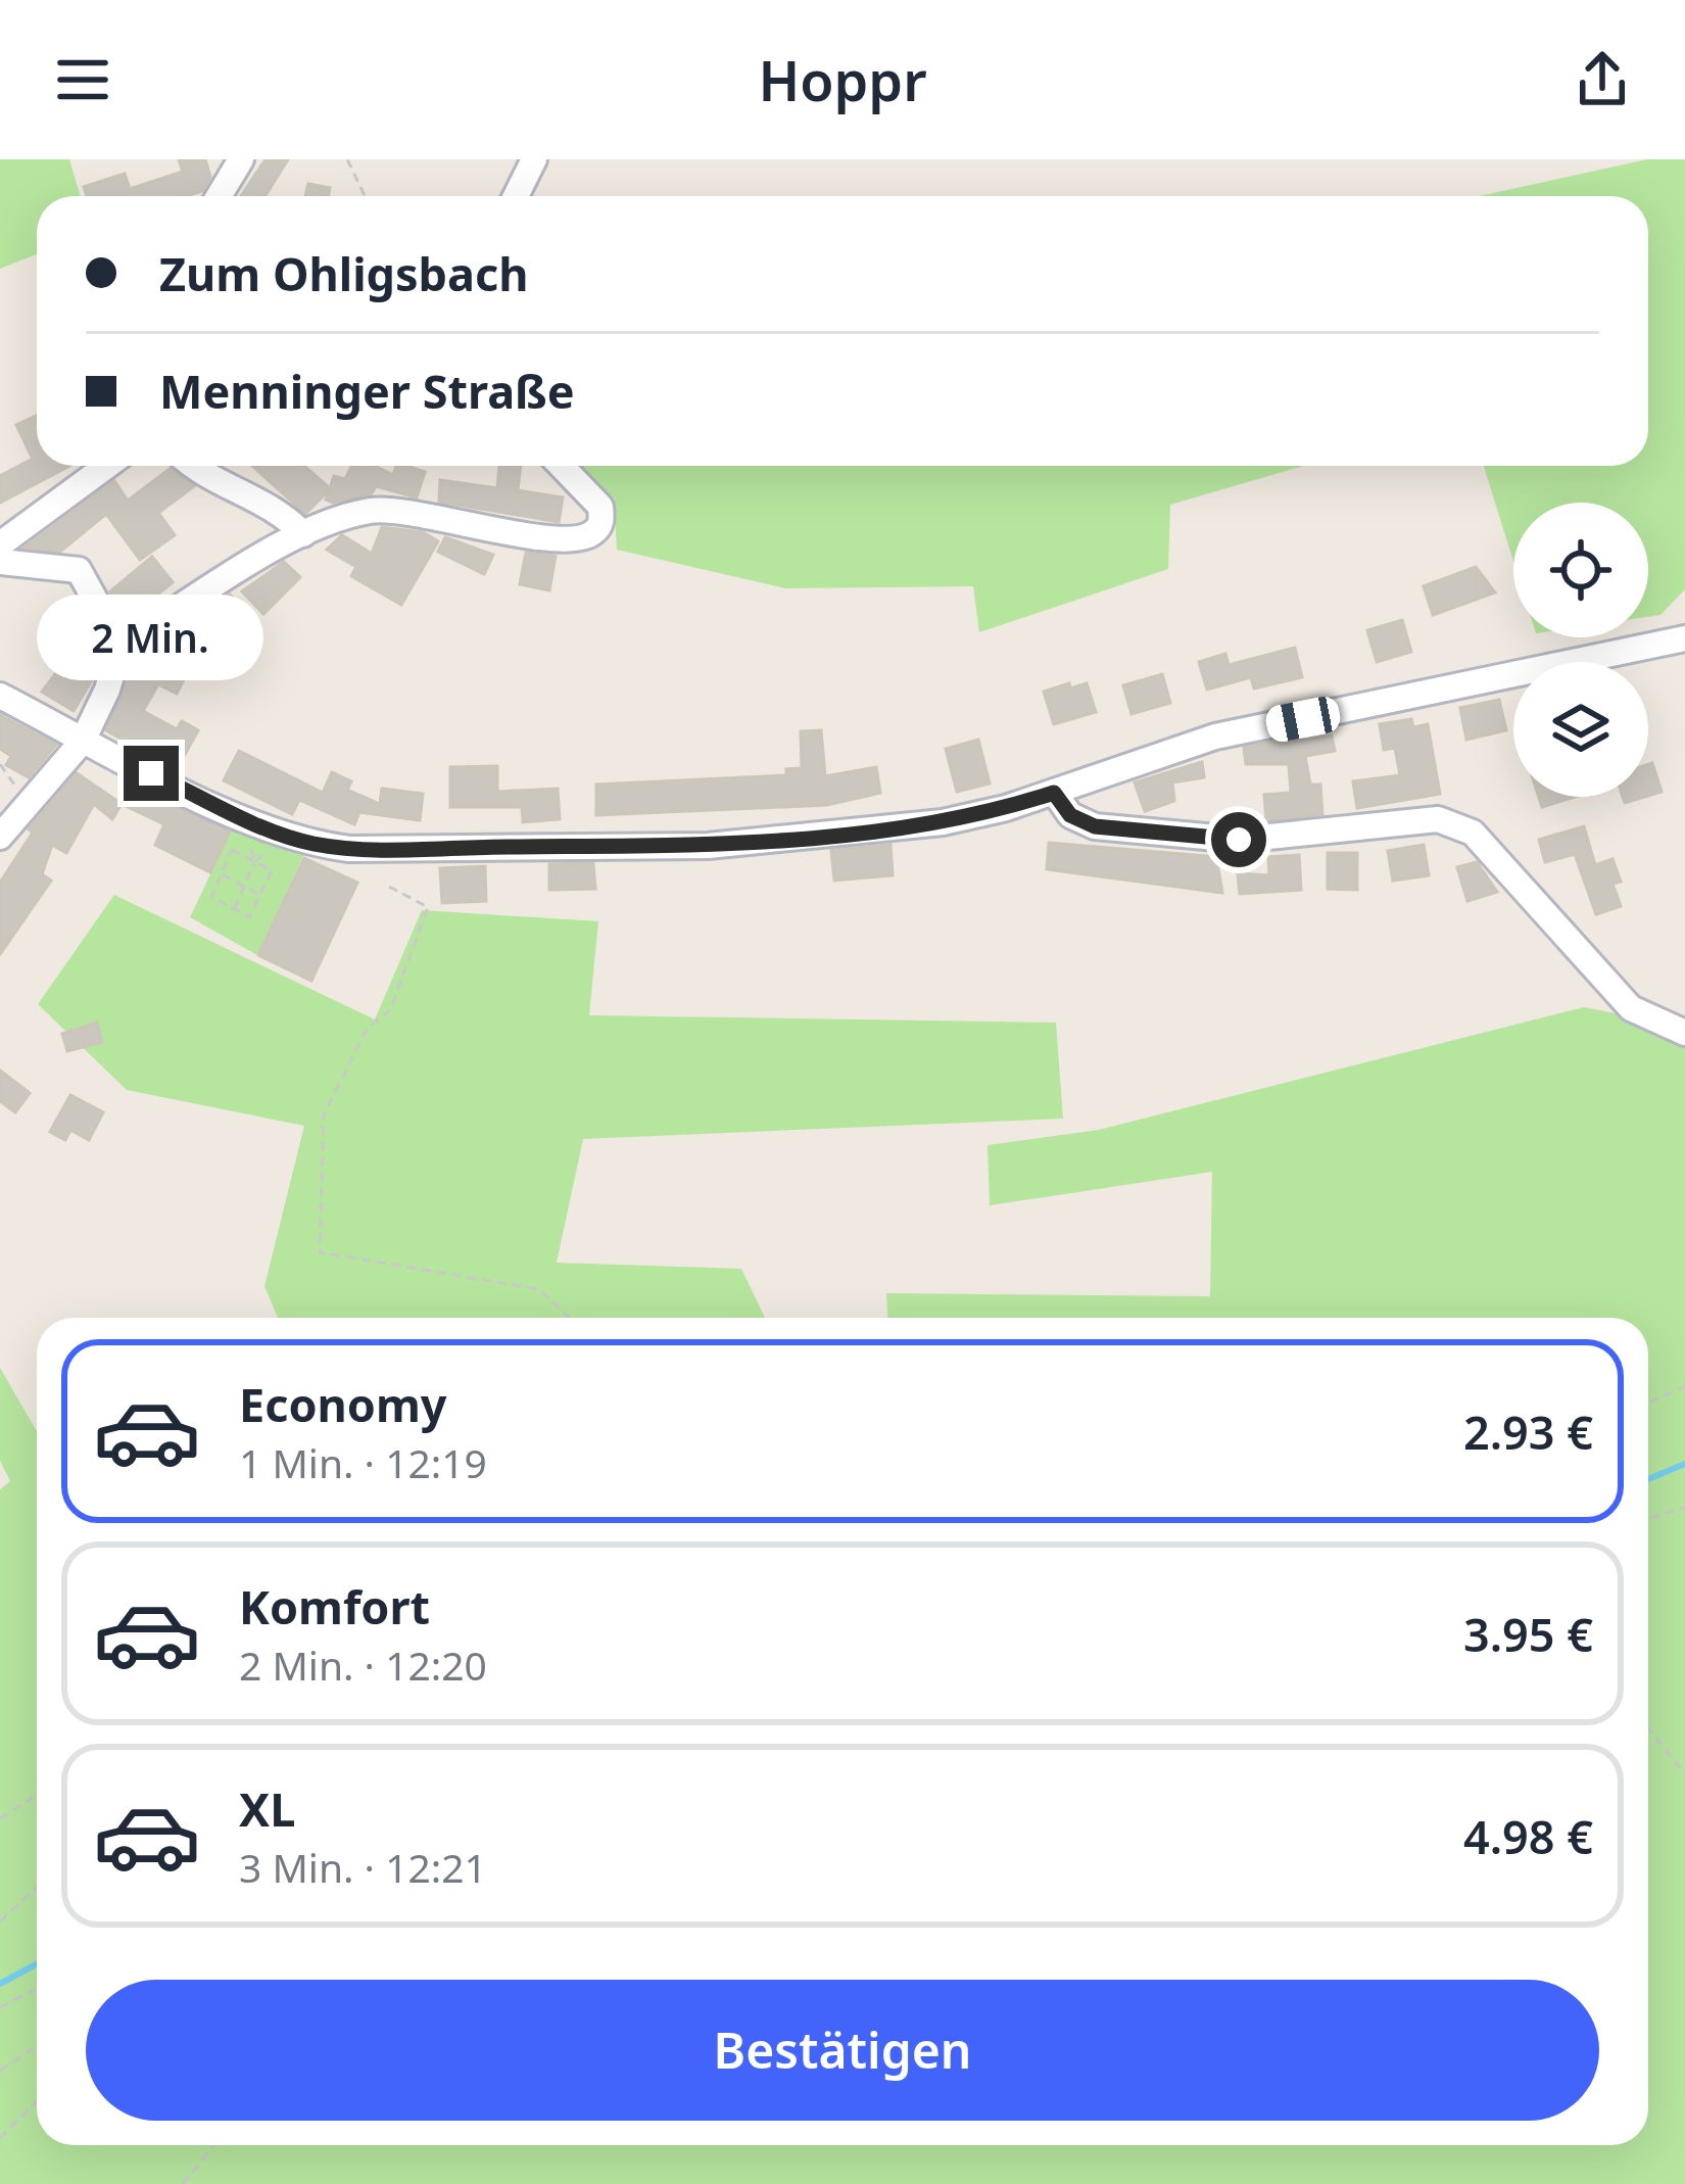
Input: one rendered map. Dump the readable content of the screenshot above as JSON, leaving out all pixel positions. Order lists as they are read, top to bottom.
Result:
{
  "page": {
    "header": "Hoppr",
    "banner": ["Zum Ohligsbach", "Menninger Straße"],
    "bubble": "2 Min.",
    "list": [
      {
        "name": "Economy",
        "note": "1 Min. · 12:19",
        "value": "2.93 €"
      },
      {
        "name": "Komfort",
        "note": "2 Min. · 12:20",
        "value": "3.95 €"
      },
      {
        "name": "XL",
        "note": "3 Min. · 12:21",
        "value": "4.98 €"
      }
    ],
    "buttons": "Bestätigen"
  }
}
